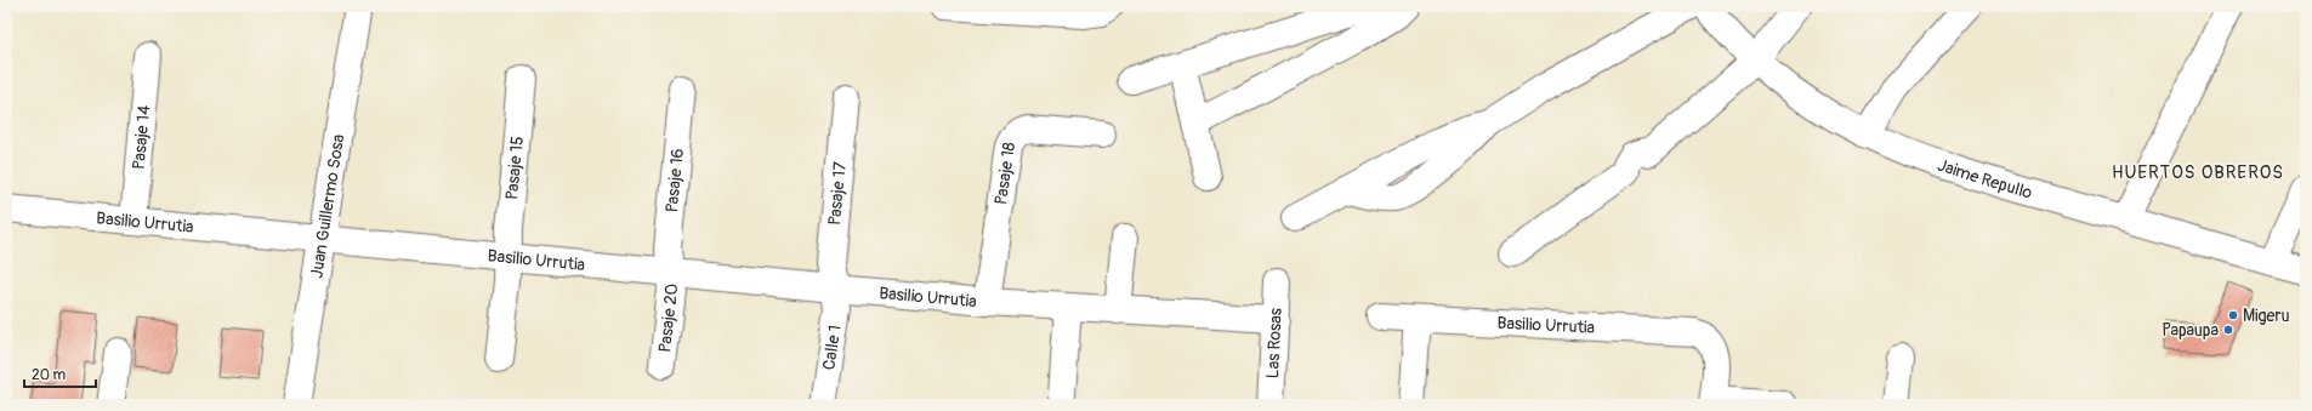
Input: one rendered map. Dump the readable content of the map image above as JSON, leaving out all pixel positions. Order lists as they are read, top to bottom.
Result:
{
  "streets": {
    "street": [
      "Pasaje 14",
      "Pasaje 15",
      "Pasaje 18",
      "Jaime Repullo",
      "Pasaje 16",
      "Pasaje 17",
      "Juan Guillermo Sosa",
      "Basilio Urrutia",
      "Pasaje 20",
      "Las Rosas",
      "Calle 1"
    ]
  },
  "crossings": [
    ["Pasaje 14", "Basilio Urrutia"],
    ["Pasaje 15", "Basilio Urrutia"],
    ["Pasaje 18", "Basilio Urrutia"],
    ["Pasaje 16", "Basilio Urrutia"],
    ["Pasaje 16", "Pasaje 20"],
    ["Pasaje 17", "Basilio Urrutia"],
    ["Pasaje 17", "Calle 1"],
    ["Juan Guillermo Sosa", "Basilio Urrutia"],
    ["Basilio Urrutia", "Pasaje 20"],
    ["Basilio Urrutia", "Las Rosas"],
    ["Basilio Urrutia", "Calle 1"]
  ],
  "districts": ["HUERTOS OBREROS"],
  "places": ["Migeru", "Papaupa"],
  "scale_bar": "20 m"
}
